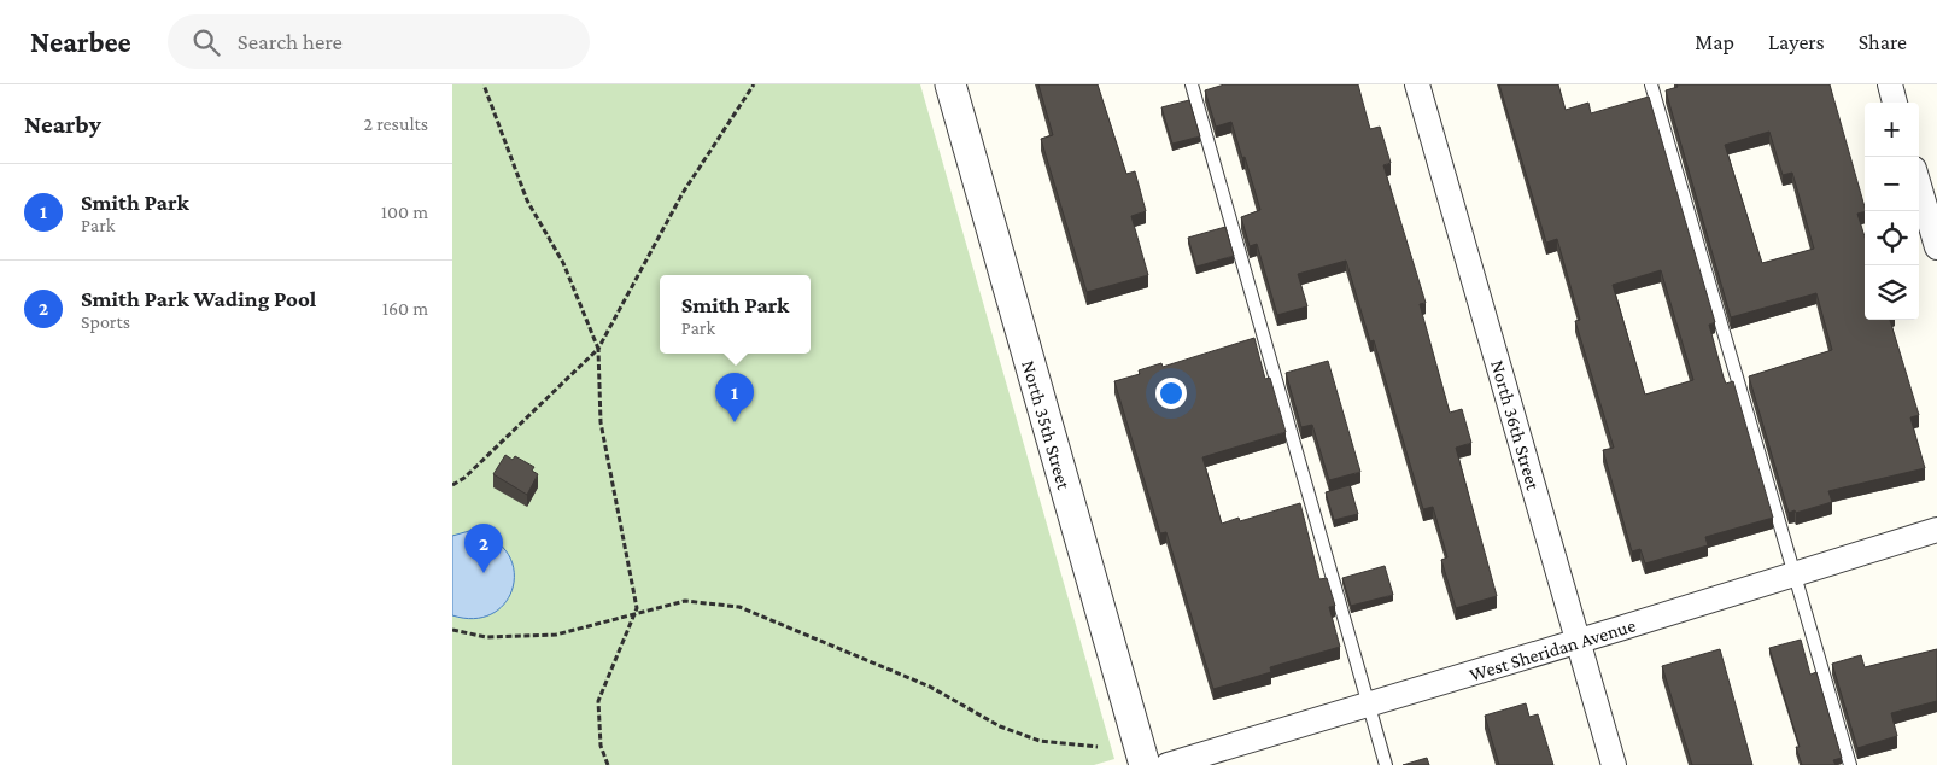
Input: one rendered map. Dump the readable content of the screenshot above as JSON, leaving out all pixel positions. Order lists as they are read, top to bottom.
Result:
{
  "streets": {
    "street": ["North 35th Street", "North 36th Street", "West Sheridan Avenue"]
  },
  "crossings": [
    ["North 36th Street", "West Sheridan Avenue"]
  ],
  "page": {
    "header": "Nearbee",
    "search": "Search here",
    "nav": ["Map", "Layers", "Share"],
    "heading": ["Nearby", "2 results"],
    "map_buttons": ["+", "−"],
    "list": [
      {
        "mark": "1",
        "name": "Smith Park",
        "note": "Park",
        "value": "100 m"
      },
      {
        "mark": "2",
        "name": "Smith Park Wading Pool",
        "note": "Sports",
        "value": "160 m"
      }
    ],
    "popup": ["Smith Park", "Park"],
    "pins": ["1", "2"]
  }
}
